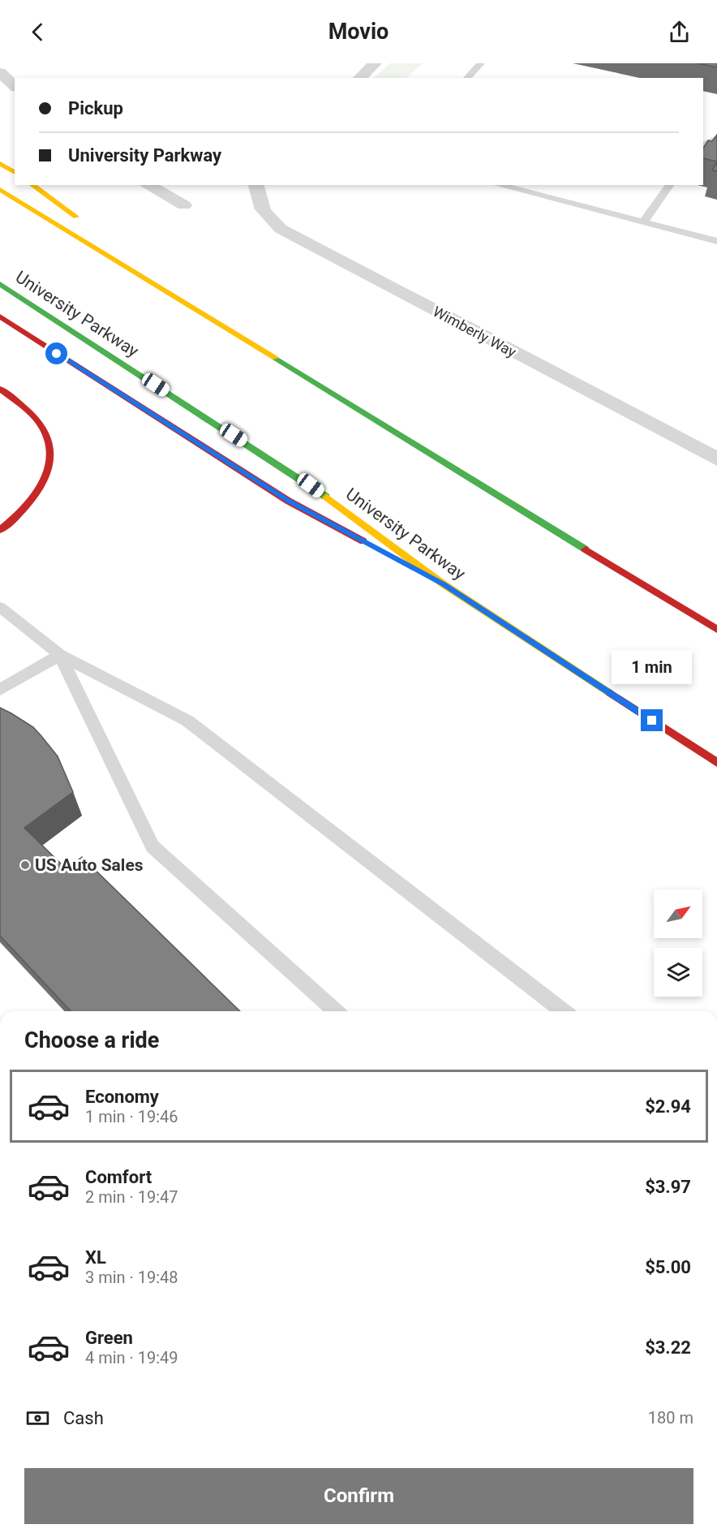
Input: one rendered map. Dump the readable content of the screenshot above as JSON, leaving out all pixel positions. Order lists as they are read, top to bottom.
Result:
{
  "streets": {
    "highway": ["University Parkway"],
    "street": ["Wimberly Way"]
  },
  "places": ["US Auto Sales"],
  "north": "top right",
  "page": {
    "header": "Movio",
    "banner": ["Pickup", "University Parkway"],
    "bubble": "1 min",
    "heading": "Choose a ride",
    "list": [
      {
        "name": "Economy",
        "note": "1 min · 19:46",
        "value": "$2.94"
      },
      {
        "name": "Comfort",
        "note": "2 min · 19:47",
        "value": "$3.97"
      },
      {
        "name": "XL",
        "note": "3 min · 19:48",
        "value": "$5.00"
      },
      {
        "name": "Green",
        "note": "4 min · 19:49",
        "value": "$3.22"
      }
    ],
    "pay": ["Cash", "180 m"],
    "buttons": "Confirm"
  }
}
